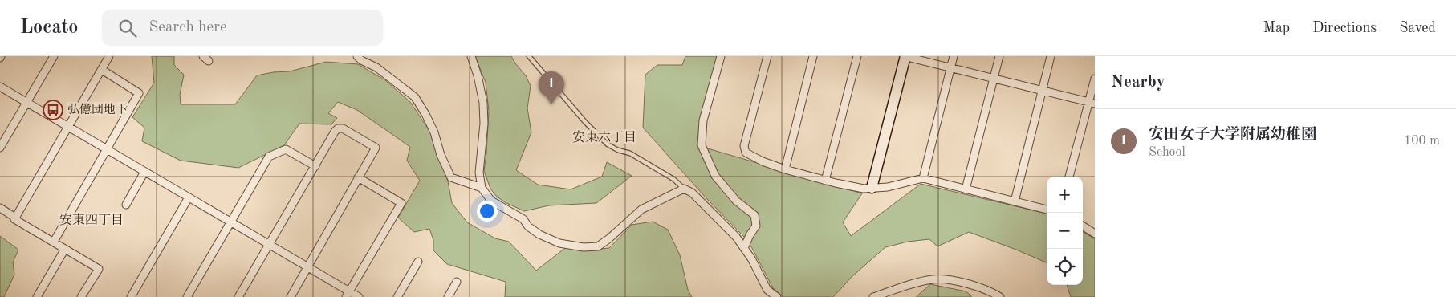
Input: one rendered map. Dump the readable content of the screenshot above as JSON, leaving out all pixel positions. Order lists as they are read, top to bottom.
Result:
{
  "districts": ["安東六丁目", "安東四丁目"],
  "places": {
    "bus stop": ["弘億団地下"]
  },
  "page": {
    "header": "Locato",
    "search": "Search here",
    "nav": ["Map", "Directions", "Saved"],
    "heading": "Nearby",
    "pins": "1",
    "list": [
      {
        "mark": "1",
        "name": "安田女子大学附属幼稚園",
        "note": "School",
        "value": "100 m"
      }
    ],
    "map_buttons": ["+", "−"]
  }
}
